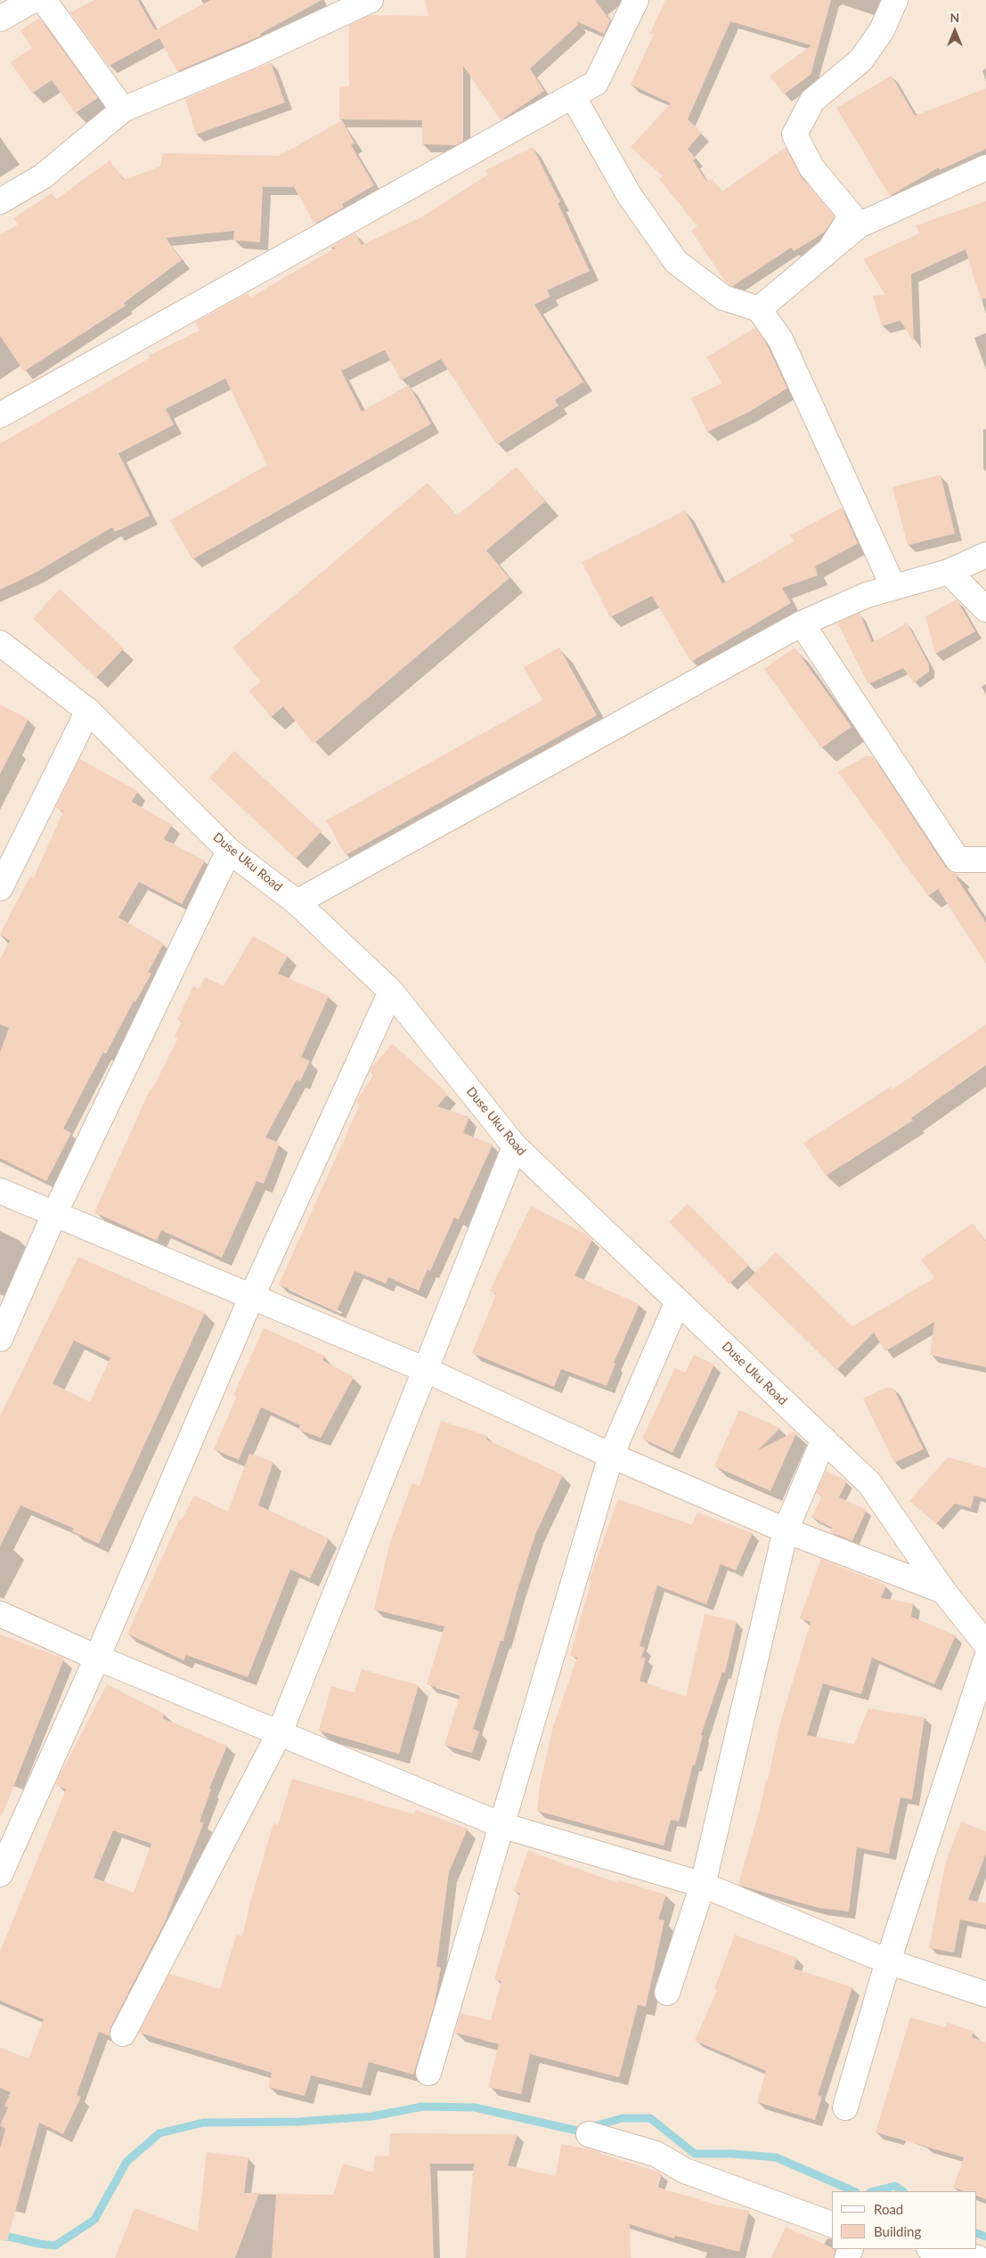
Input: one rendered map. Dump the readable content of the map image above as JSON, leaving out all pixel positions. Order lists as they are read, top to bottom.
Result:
{
  "streets": {
    "street": ["Duse Uku Road"]
  },
  "legend": ["Road", "Building"],
  "north": "top"
}
